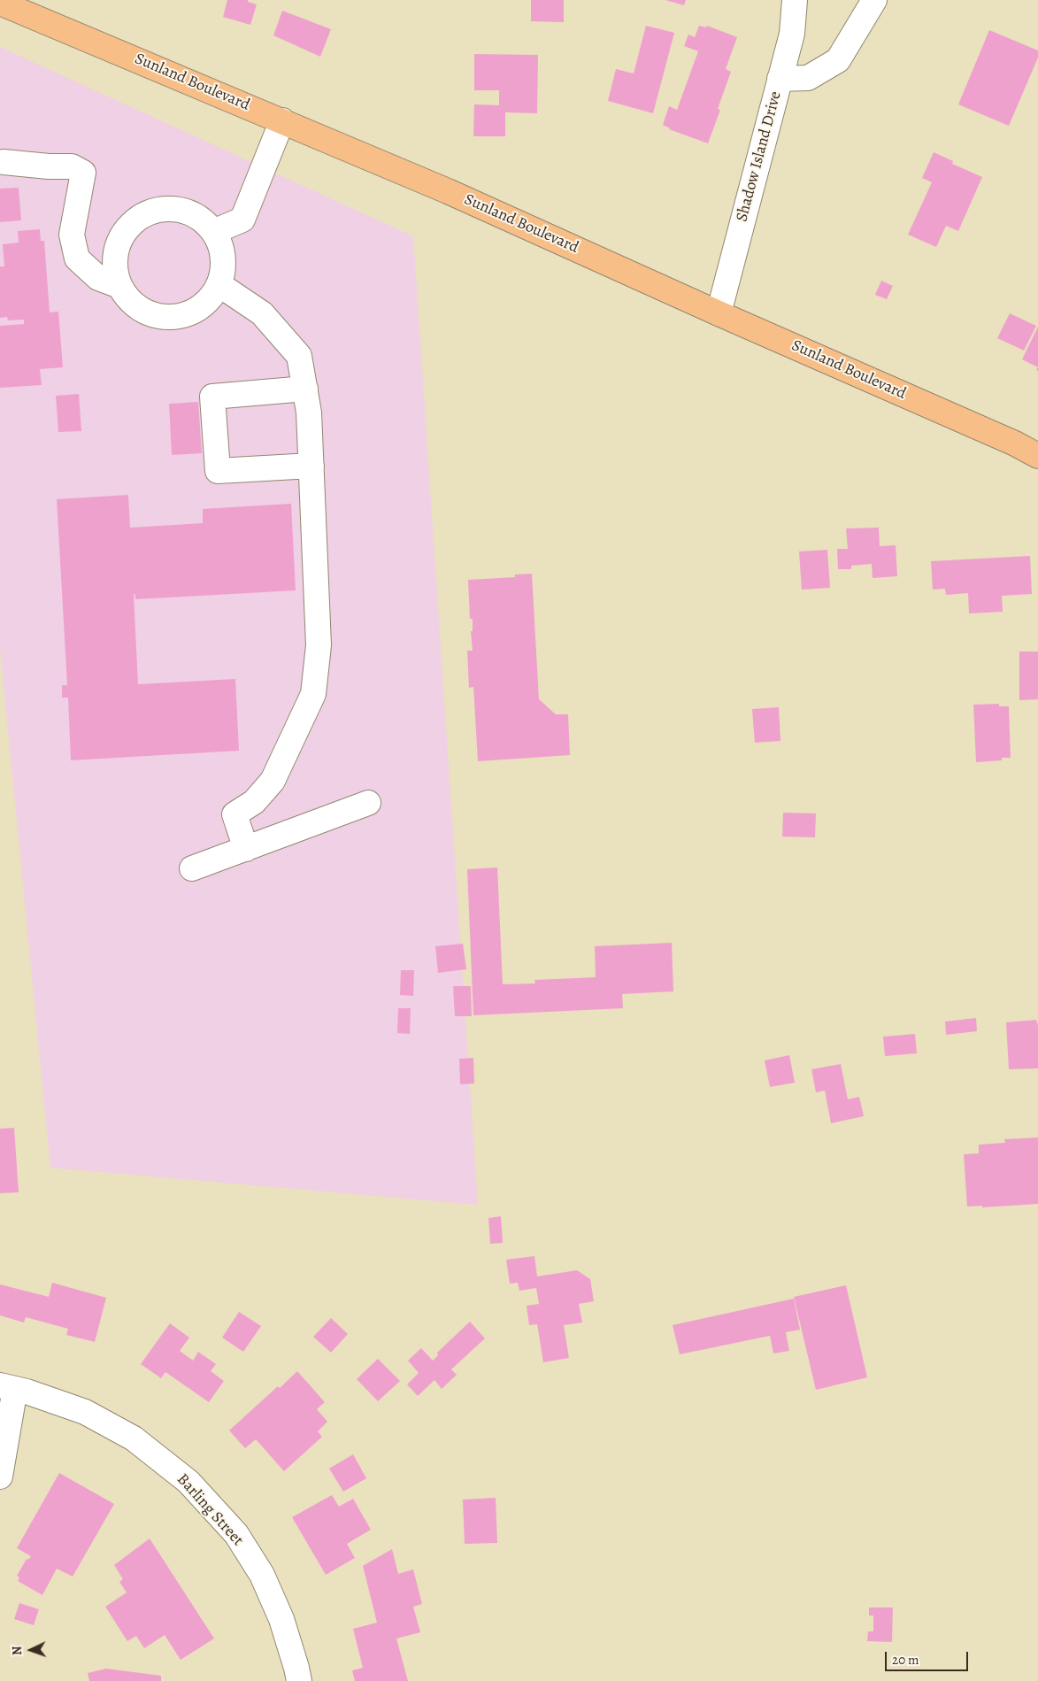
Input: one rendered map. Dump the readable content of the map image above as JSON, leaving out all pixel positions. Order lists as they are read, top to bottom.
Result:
{
  "streets": {
    "main road": ["Sunland Boulevard"],
    "street": ["Shadow Island Drive", "Barling Street"]
  },
  "crossings": [
    ["Sunland Boulevard", "Shadow Island Drive"]
  ],
  "scale_bar": "20 m",
  "north": "left"
}
